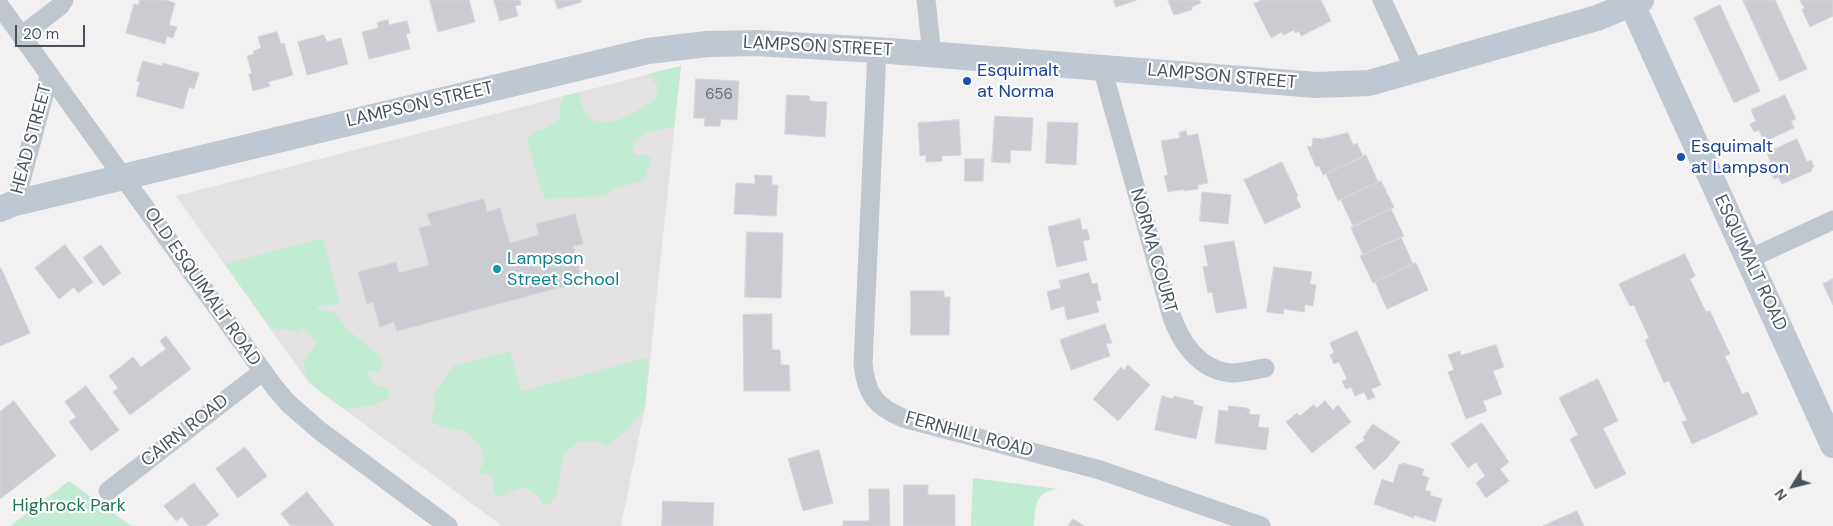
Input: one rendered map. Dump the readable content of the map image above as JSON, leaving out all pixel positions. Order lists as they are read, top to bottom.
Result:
{
  "streets": {
    "main road": ["LAMPSON STREET", "ESQUIMALT ROAD"],
    "street": [
      "HEAD STREET",
      "NORMA COURT",
      "OLD ESQUIMALT ROAD",
      "CAIRN ROAD",
      "FERNHILL ROAD"
    ]
  },
  "crossings": [
    ["LAMPSON STREET", "HEAD STREET"],
    ["LAMPSON STREET", "NORMA COURT"],
    ["LAMPSON STREET", "ESQUIMALT ROAD"],
    ["LAMPSON STREET", "OLD ESQUIMALT ROAD"],
    ["LAMPSON STREET", "FERNHILL ROAD"],
    ["HEAD STREET", "OLD ESQUIMALT ROAD"],
    ["OLD ESQUIMALT ROAD", "CAIRN ROAD"]
  ],
  "parks": ["Highrock Park"],
  "places": ["Esquimalt at Norma", "Esquimalt at Lampson", "Lampson Street School"],
  "house_numbers": ["656"],
  "scale_bar": "20 m",
  "north": "bottom left"
}
